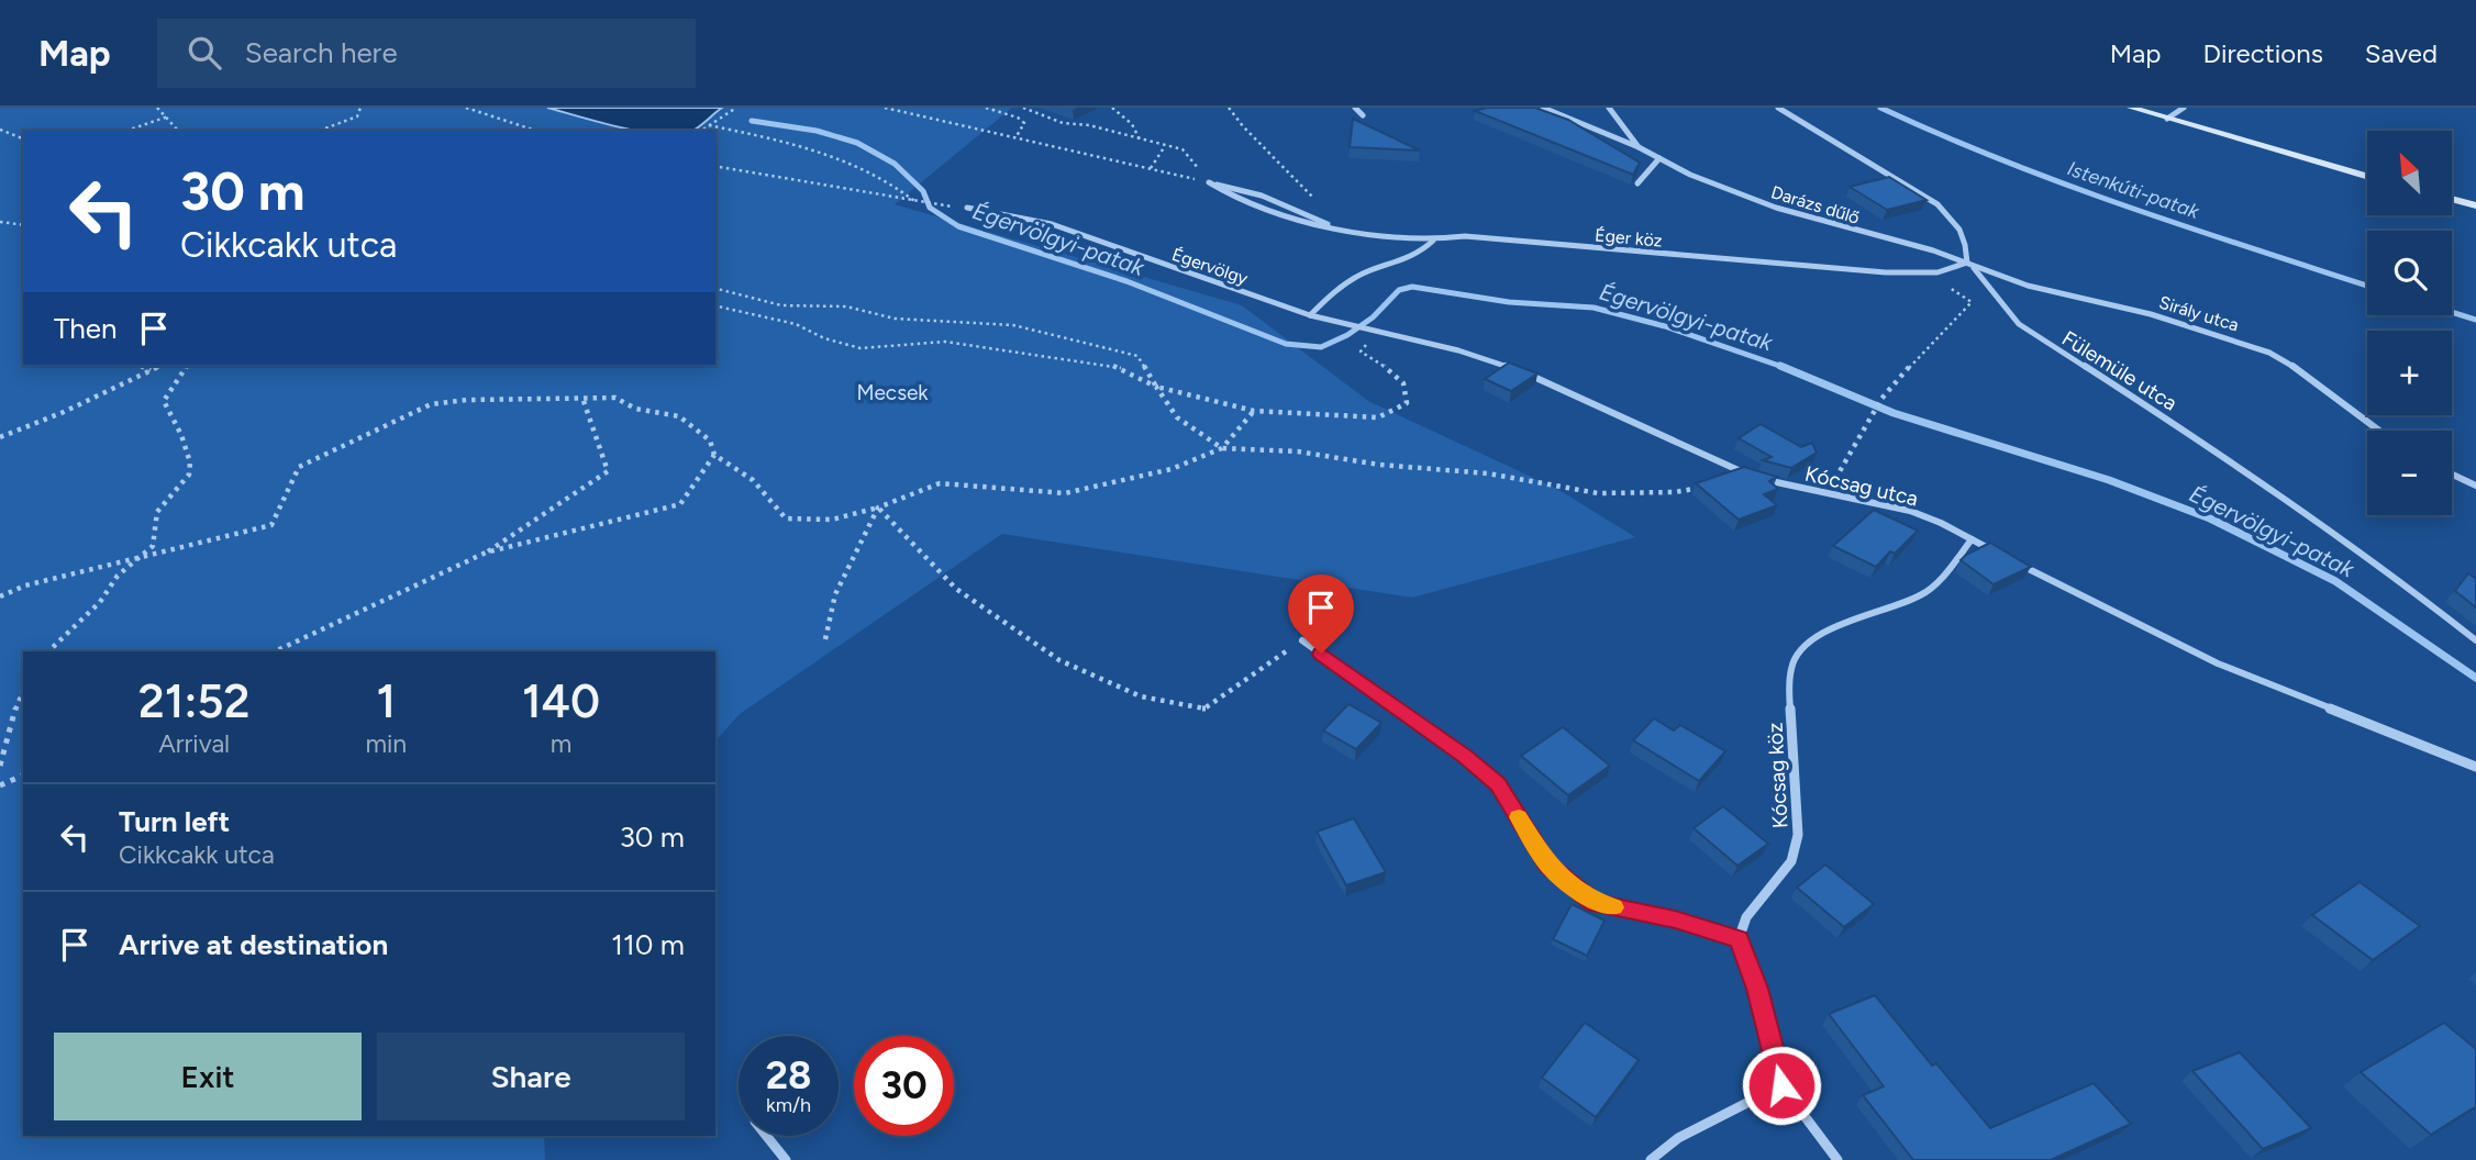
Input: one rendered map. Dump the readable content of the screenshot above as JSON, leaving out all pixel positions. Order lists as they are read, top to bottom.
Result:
{
  "streets": {
    "street": [
      "Darázs dűlő",
      "Éger köz",
      "Égervölgy",
      "Sirály utca",
      "Fülemüle utca",
      "Kócsag utca",
      "Kócsag köz"
    ]
  },
  "crossings": [
    ["Darázs dűlő", "Éger köz"],
    ["Darázs dűlő", "Sirály utca"],
    ["Darázs dűlő", "Fülemüle utca"],
    ["Éger köz", "Égervölgy"],
    ["Éger köz", "Sirály utca"],
    ["Éger köz", "Fülemüle utca"],
    ["Sirály utca", "Fülemüle utca"],
    ["Kócsag utca", "Kócsag köz"]
  ],
  "water": ["Istenkúti-patak", "Égervölgyi-patak"],
  "parks": ["Mecsek"],
  "north": "top left",
  "page": {
    "header": "Map",
    "search": "Search here",
    "nav": ["Map", "Directions", "Saved"],
    "map_buttons": ["+", "−"],
    "turn": ["30 m", "Cikkcakk utca"],
    "then": "Then",
    "eta": [
      "21:52",
      "Arrival",
      "1",
      "min",
      "140",
      "m"
    ],
    "list": [
      {
        "name": "Turn left",
        "note": "Cikkcakk utca",
        "value": "30 m"
      },
      {
        "name": "Arrive at destination",
        "value": "110 m"
      }
    ],
    "buttons": ["Exit", "Share"],
    "speed": "28 km/h",
    "limit": "30"
  }
}
